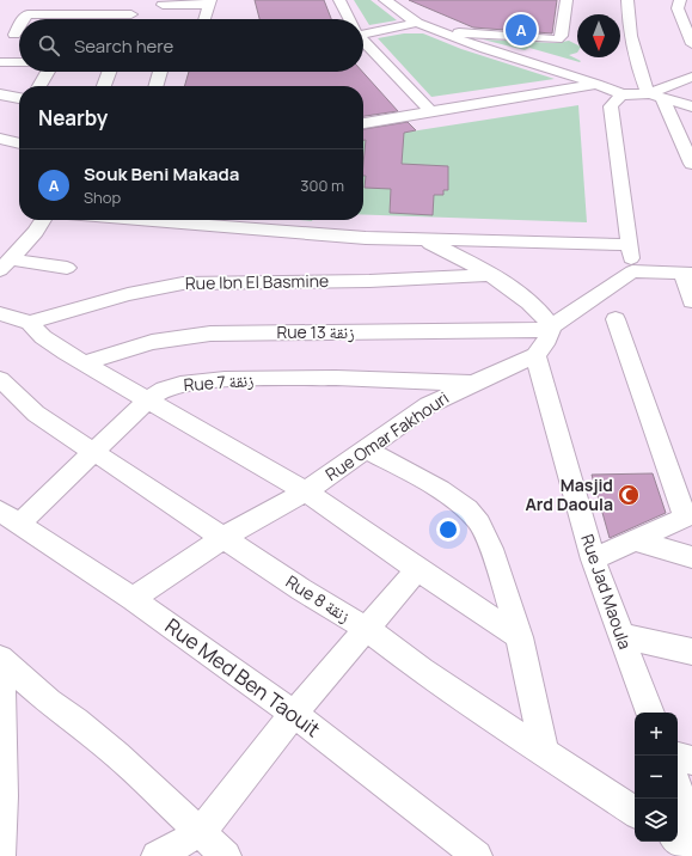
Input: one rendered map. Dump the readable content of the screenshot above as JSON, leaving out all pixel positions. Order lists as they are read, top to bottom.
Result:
{
  "streets": {
    "street": [
      "Rue Ibn El Basmine",
      "Rue 13 زنقة",
      "Rue 7 زنقة",
      "Rue Omar Fakhouri",
      "Rue Jad Maoula",
      "Rue 8 زنقة",
      "Rue Med Ben Taouit"
    ]
  },
  "crossings": [
    ["Rue 7 زنقة", "Rue Omar Fakhouri"],
    ["Rue 7 زنقة", "Rue 8 زنقة"],
    ["Rue 7 زنقة", "Rue Med Ben Taouit"],
    ["Rue Omar Fakhouri", "Rue Jad Maoula"],
    ["Rue Omar Fakhouri", "Rue 8 زنقة"],
    ["Rue Omar Fakhouri", "Rue Med Ben Taouit"]
  ],
  "places": {
    "mosque": ["Masjid Ard Daoula"]
  },
  "north": "bottom",
  "page": {
    "pins": "A",
    "search": "Search here",
    "heading": "Nearby",
    "list": [
      {
        "mark": "A",
        "name": "Souk Beni Makada",
        "note": "Shop",
        "value": "300 m"
      }
    ],
    "map_buttons": ["+", "−"]
  }
}
